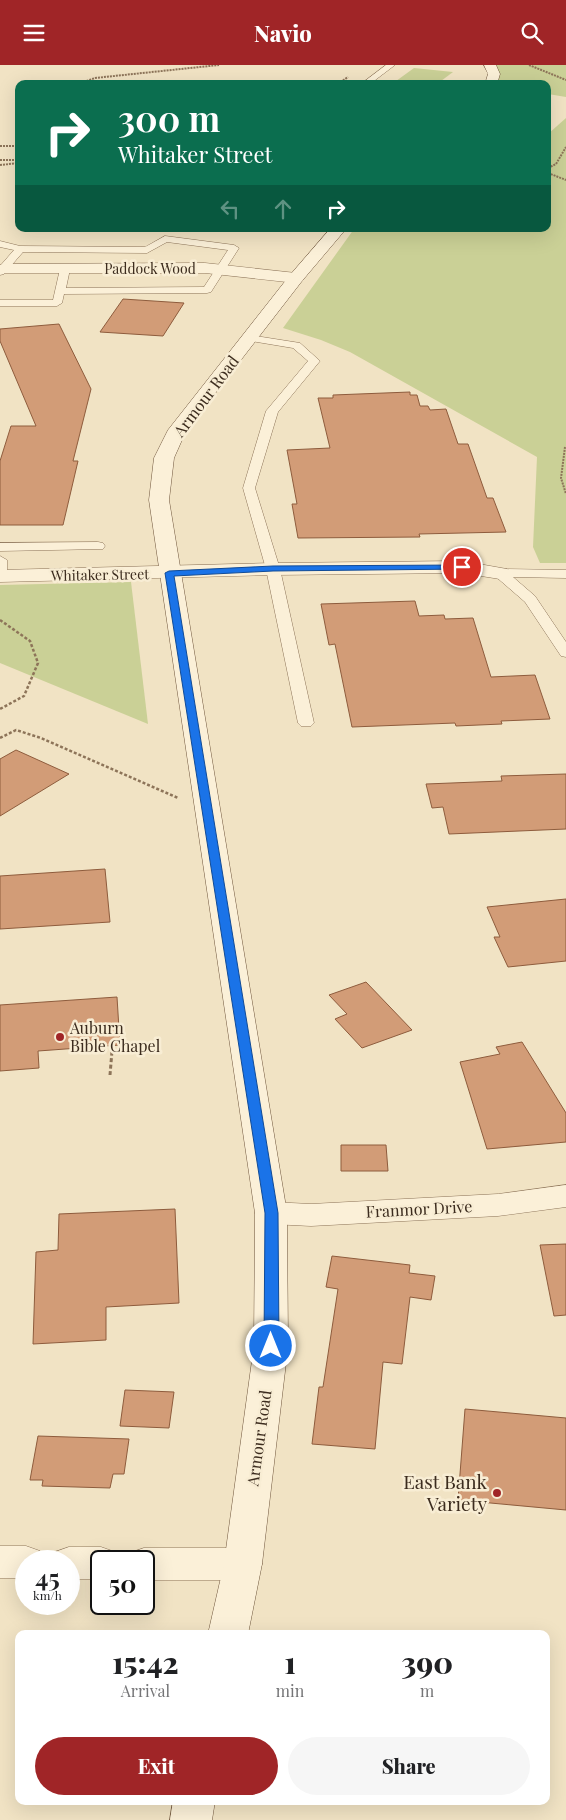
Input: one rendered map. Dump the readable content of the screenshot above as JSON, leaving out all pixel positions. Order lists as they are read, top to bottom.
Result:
{
  "streets": {
    "main road": [
      "Paddock Wood",
      "Armour Road",
      "Whitaker Street",
      "Franmor Drive"
    ]
  },
  "crossings": [
    ["Paddock Wood", "Armour Road"],
    ["Armour Road", "Whitaker Street"],
    ["Armour Road", "Franmor Drive"]
  ],
  "places": ["Auburn Bible Chapel", "East Bank Variety"],
  "page": {
    "header": "Navio",
    "turn": ["300 m", "Whitaker Street"],
    "speed": "45 km/h",
    "limit": "50",
    "eta": [
      "15:42",
      "Arrival",
      "1",
      "min",
      "390",
      "m"
    ],
    "buttons": ["Exit", "Share"]
  }
}
